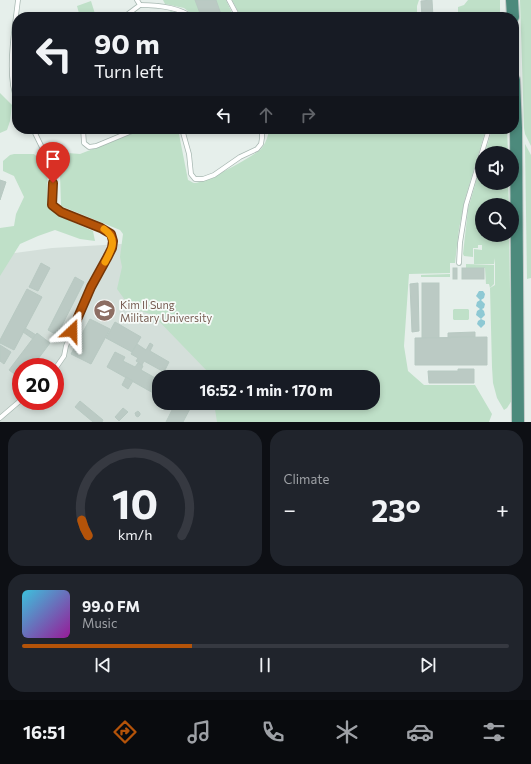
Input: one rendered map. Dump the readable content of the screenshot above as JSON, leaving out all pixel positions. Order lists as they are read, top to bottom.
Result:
{
  "places": {
    "school or university": ["Kim Il Sung Military University"]
  },
  "page": {
    "turn": ["90 m", "Turn left"],
    "limit": "20",
    "trip": "16:52 · 1 min · 170 m",
    "tile": "Climate",
    "heat": ["−", "23°", "+"],
    "song": ["99.0 FM", "Music"],
    "tabs": "16:51",
    "gauge": ["10", "km/h"]
  }
}
